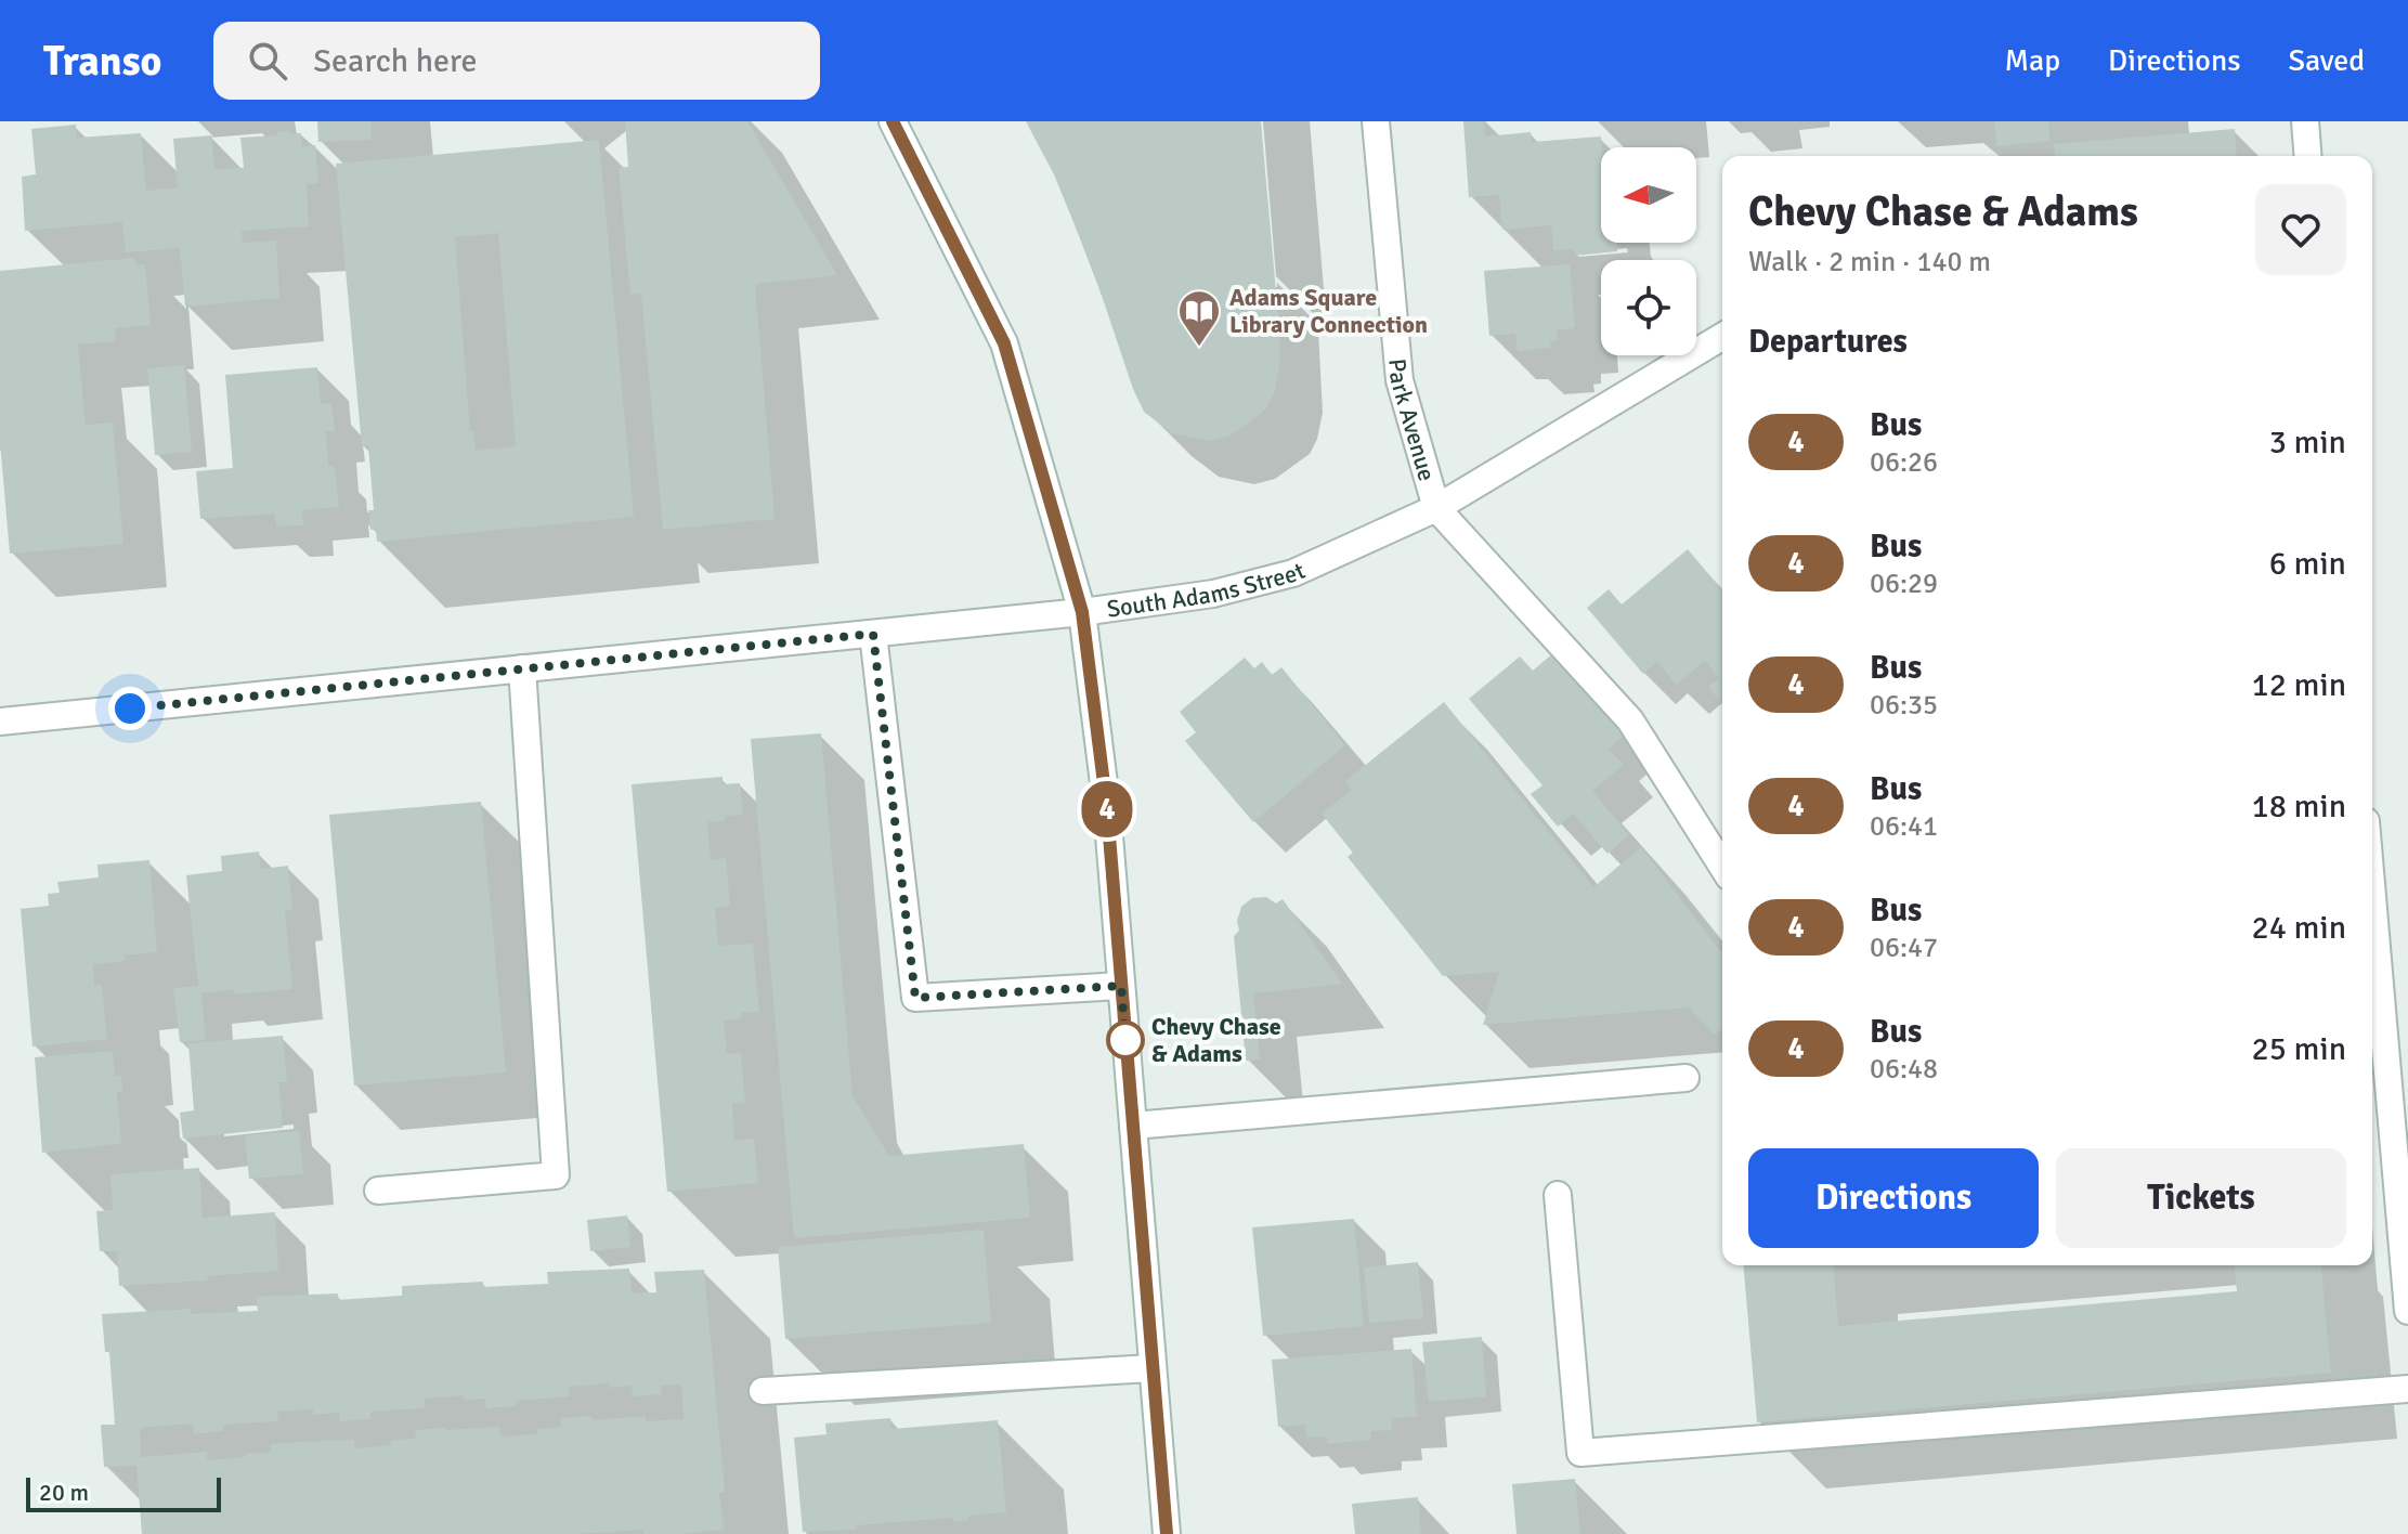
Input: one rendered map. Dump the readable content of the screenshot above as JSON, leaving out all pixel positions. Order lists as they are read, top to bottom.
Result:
{
  "streets": {
    "street": ["Park Avenue", "South Adams Street"]
  },
  "crossings": [
    ["Park Avenue", "South Adams Street"]
  ],
  "places": {
    "library": ["Adams Square Library Connection"],
    "other": ["Chevy Chase & Adams"]
  },
  "lines": ["bus line 4"],
  "scale_bar": "20 m",
  "north": "left",
  "page": {
    "header": "Transo",
    "search": "Search here",
    "nav": ["Map", "Directions", "Saved"],
    "on_map": "4",
    "heading": [
      ["Chevy Chase & Adams", "Walk · 2 min · 140 m"],
      "Departures"
    ],
    "list": [
      {
        "mark": "4",
        "name": "Bus",
        "note": "06:26",
        "value": "3 min"
      },
      {
        "mark": "4",
        "name": "Bus",
        "note": "06:29",
        "value": "6 min"
      },
      {
        "mark": "4",
        "name": "Bus",
        "note": "06:35",
        "value": "12 min"
      },
      {
        "mark": "4",
        "name": "Bus",
        "note": "06:41",
        "value": "18 min"
      },
      {
        "mark": "4",
        "name": "Bus",
        "note": "06:47",
        "value": "24 min"
      },
      {
        "mark": "4",
        "name": "Bus",
        "note": "06:48",
        "value": "25 min"
      }
    ],
    "buttons": ["Directions", "Tickets"],
    "scale": "20 m"
  }
}
